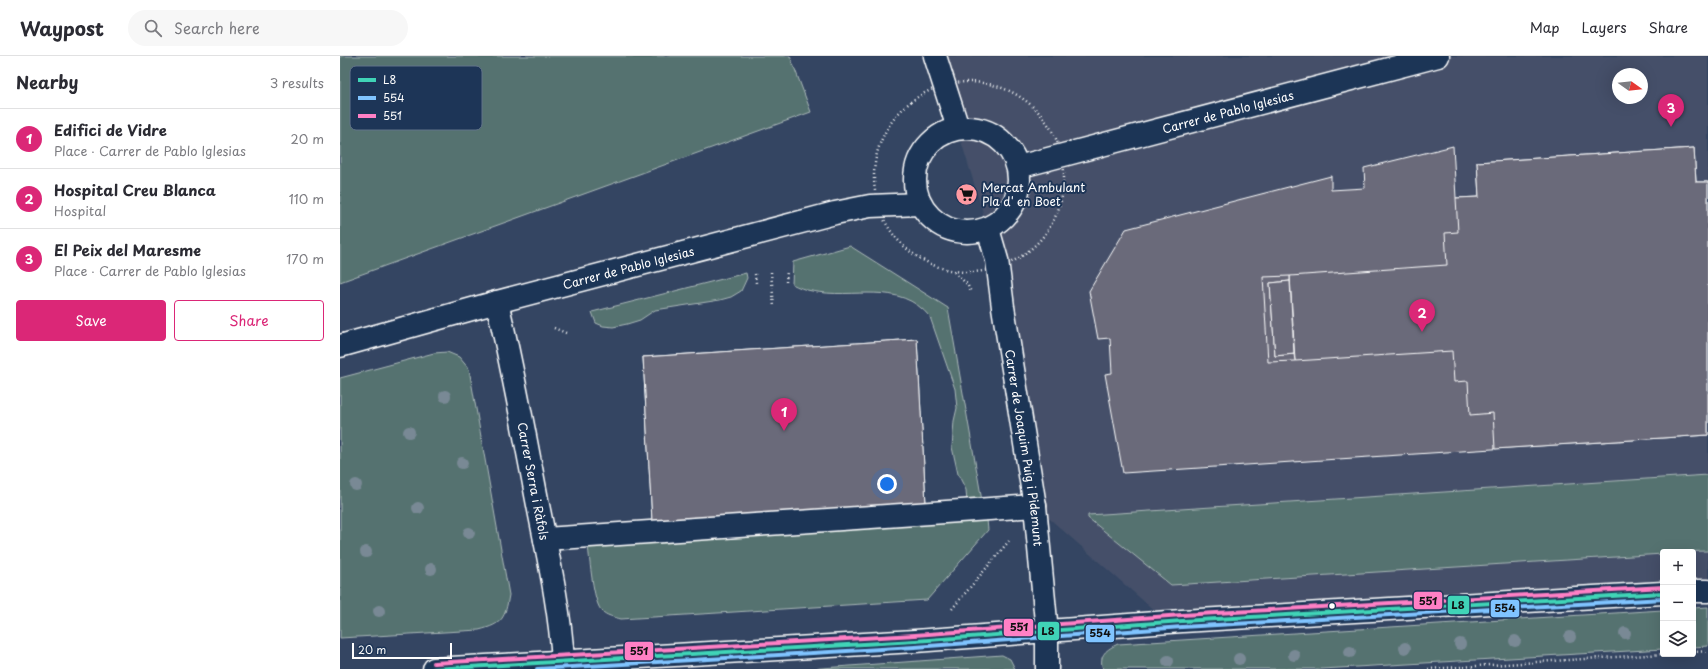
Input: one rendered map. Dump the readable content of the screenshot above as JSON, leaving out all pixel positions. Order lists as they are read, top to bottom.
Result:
{
  "streets": {
    "street": ["Carrer de Pablo Iglesias", "Carrer de Joaquim Puig i Pidemunt", "Carrer Serra i Ràfols"]
  },
  "crossings": [
    ["Carrer de Pablo Iglesias", "Carrer de Joaquim Puig i Pidemunt"],
    ["Carrer de Pablo Iglesias", "Carrer Serra i Ràfols"]
  ],
  "places": {
    "supermarket": ["Mercat Ambulant Pla d' en Boet"]
  },
  "lines": ["transit line 551", "transit line L8", "transit line 554"],
  "legend": ["L8", "554", "551"],
  "scale_bar": "20 m",
  "north": "right",
  "page": {
    "header": "Waypost",
    "search": "Search here",
    "nav": ["Map", "Layers", "Share"],
    "heading": ["Nearby", "3 results"],
    "pins": ["3", "2", "1"],
    "list": [
      {
        "mark": "1",
        "name": "Edifici de Vidre",
        "note": "Place · Carrer de Pablo Iglesias",
        "value": "20 m"
      },
      {
        "mark": "2",
        "name": "Hospital Creu Blanca",
        "note": "Hospital",
        "value": "110 m"
      },
      {
        "mark": "3",
        "name": "El Peix del Maresme",
        "note": "Place · Carrer de Pablo Iglesias",
        "value": "170 m"
      }
    ],
    "buttons": ["Save", "Share"],
    "map_buttons": ["+", "−"],
    "scale": "20 m"
  }
}
